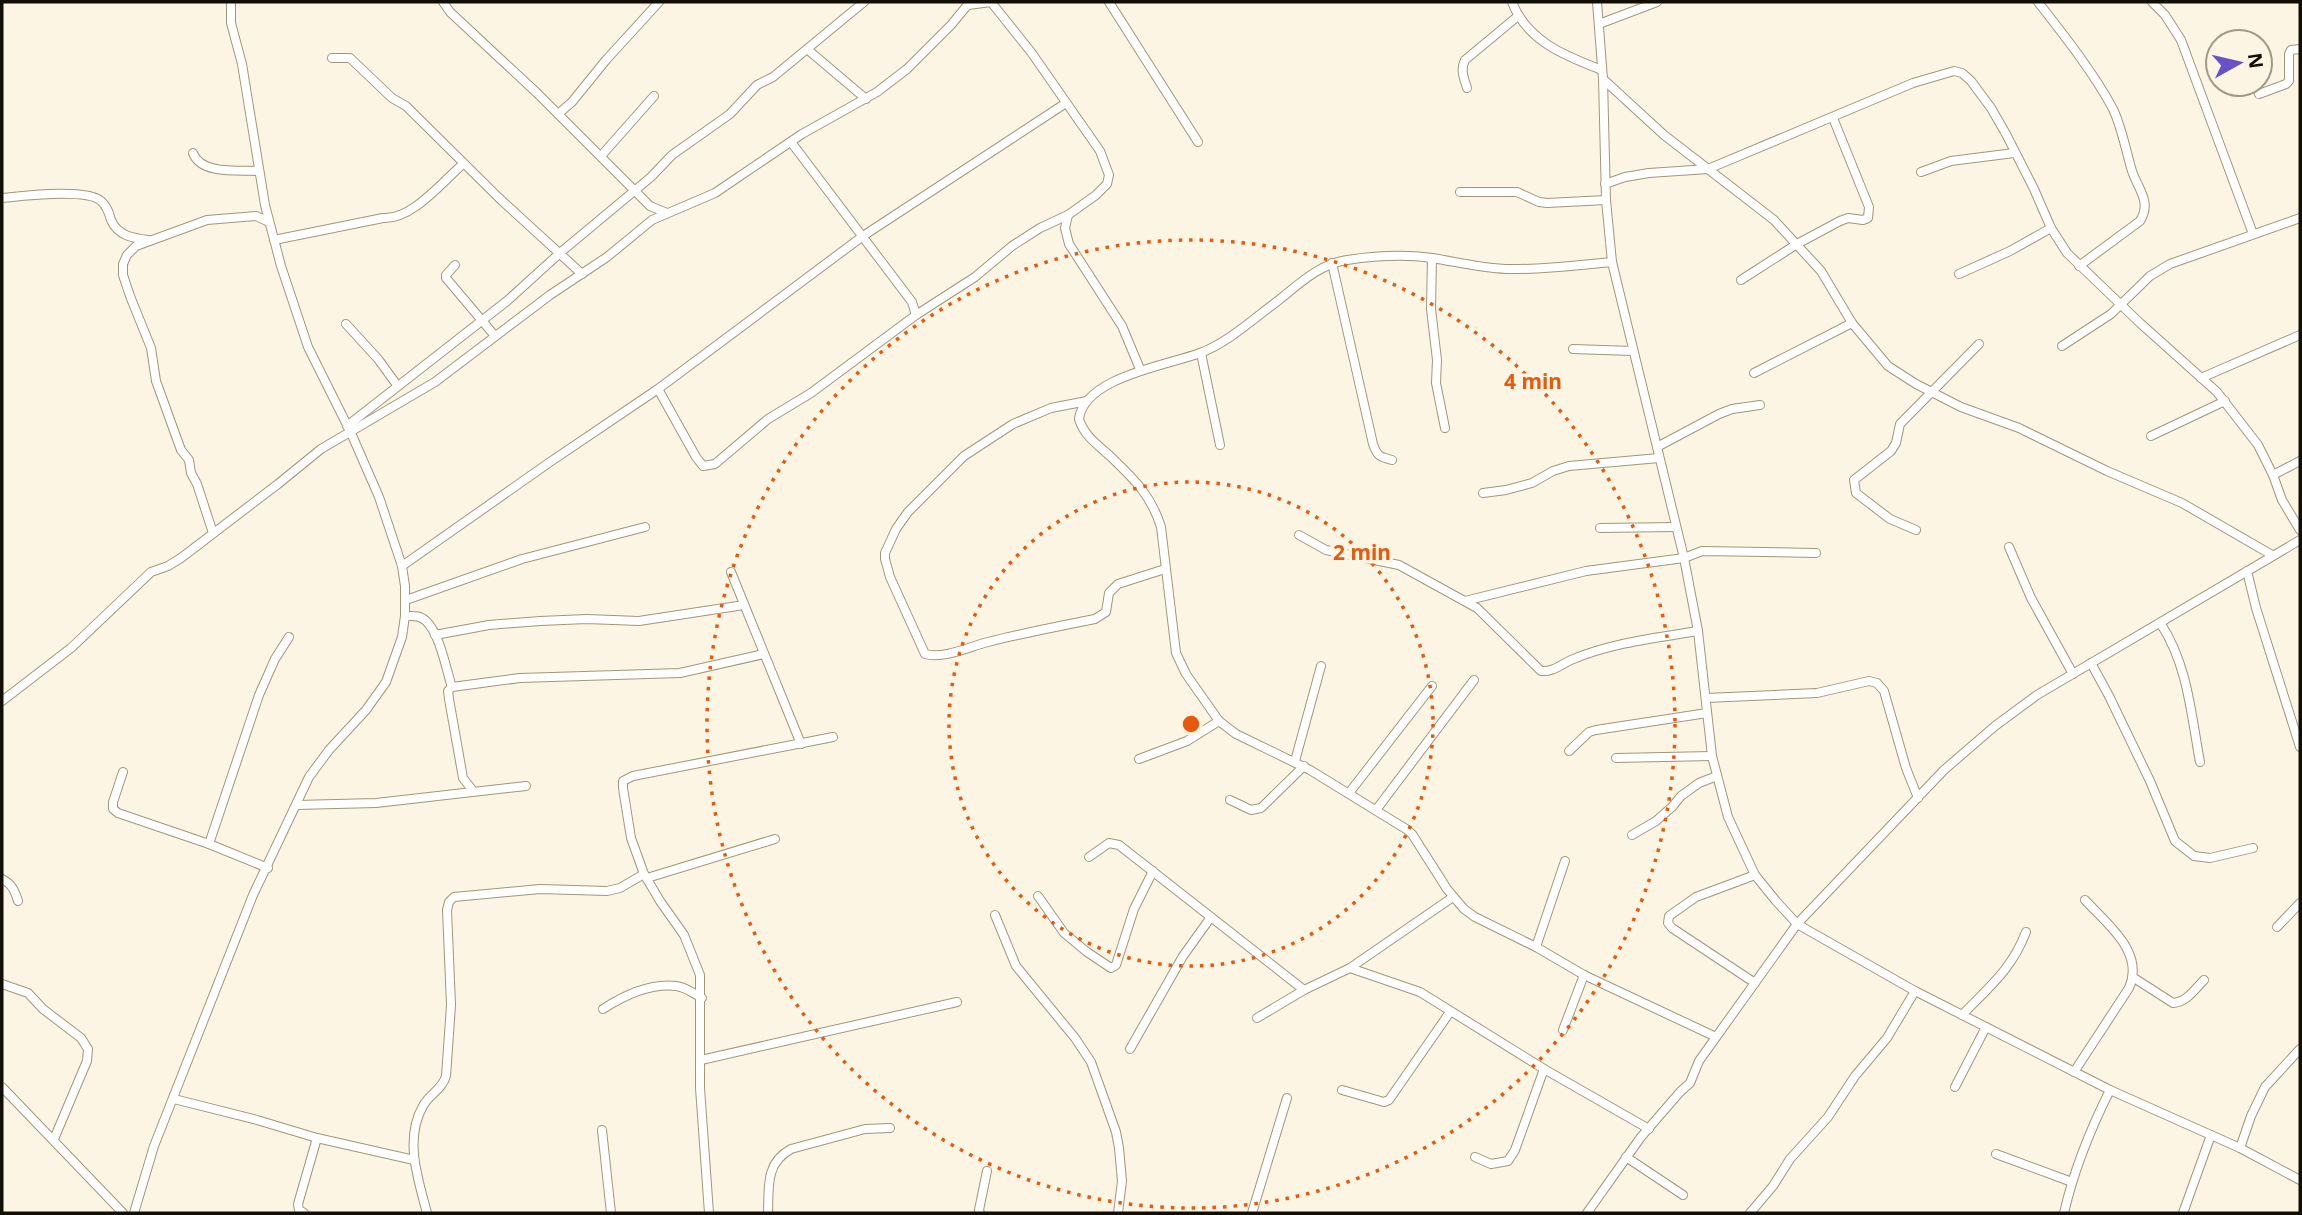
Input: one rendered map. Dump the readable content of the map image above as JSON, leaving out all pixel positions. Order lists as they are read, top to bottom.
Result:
{
  "north": "right",
  "rings": ["4 min", "2 min"]
}
